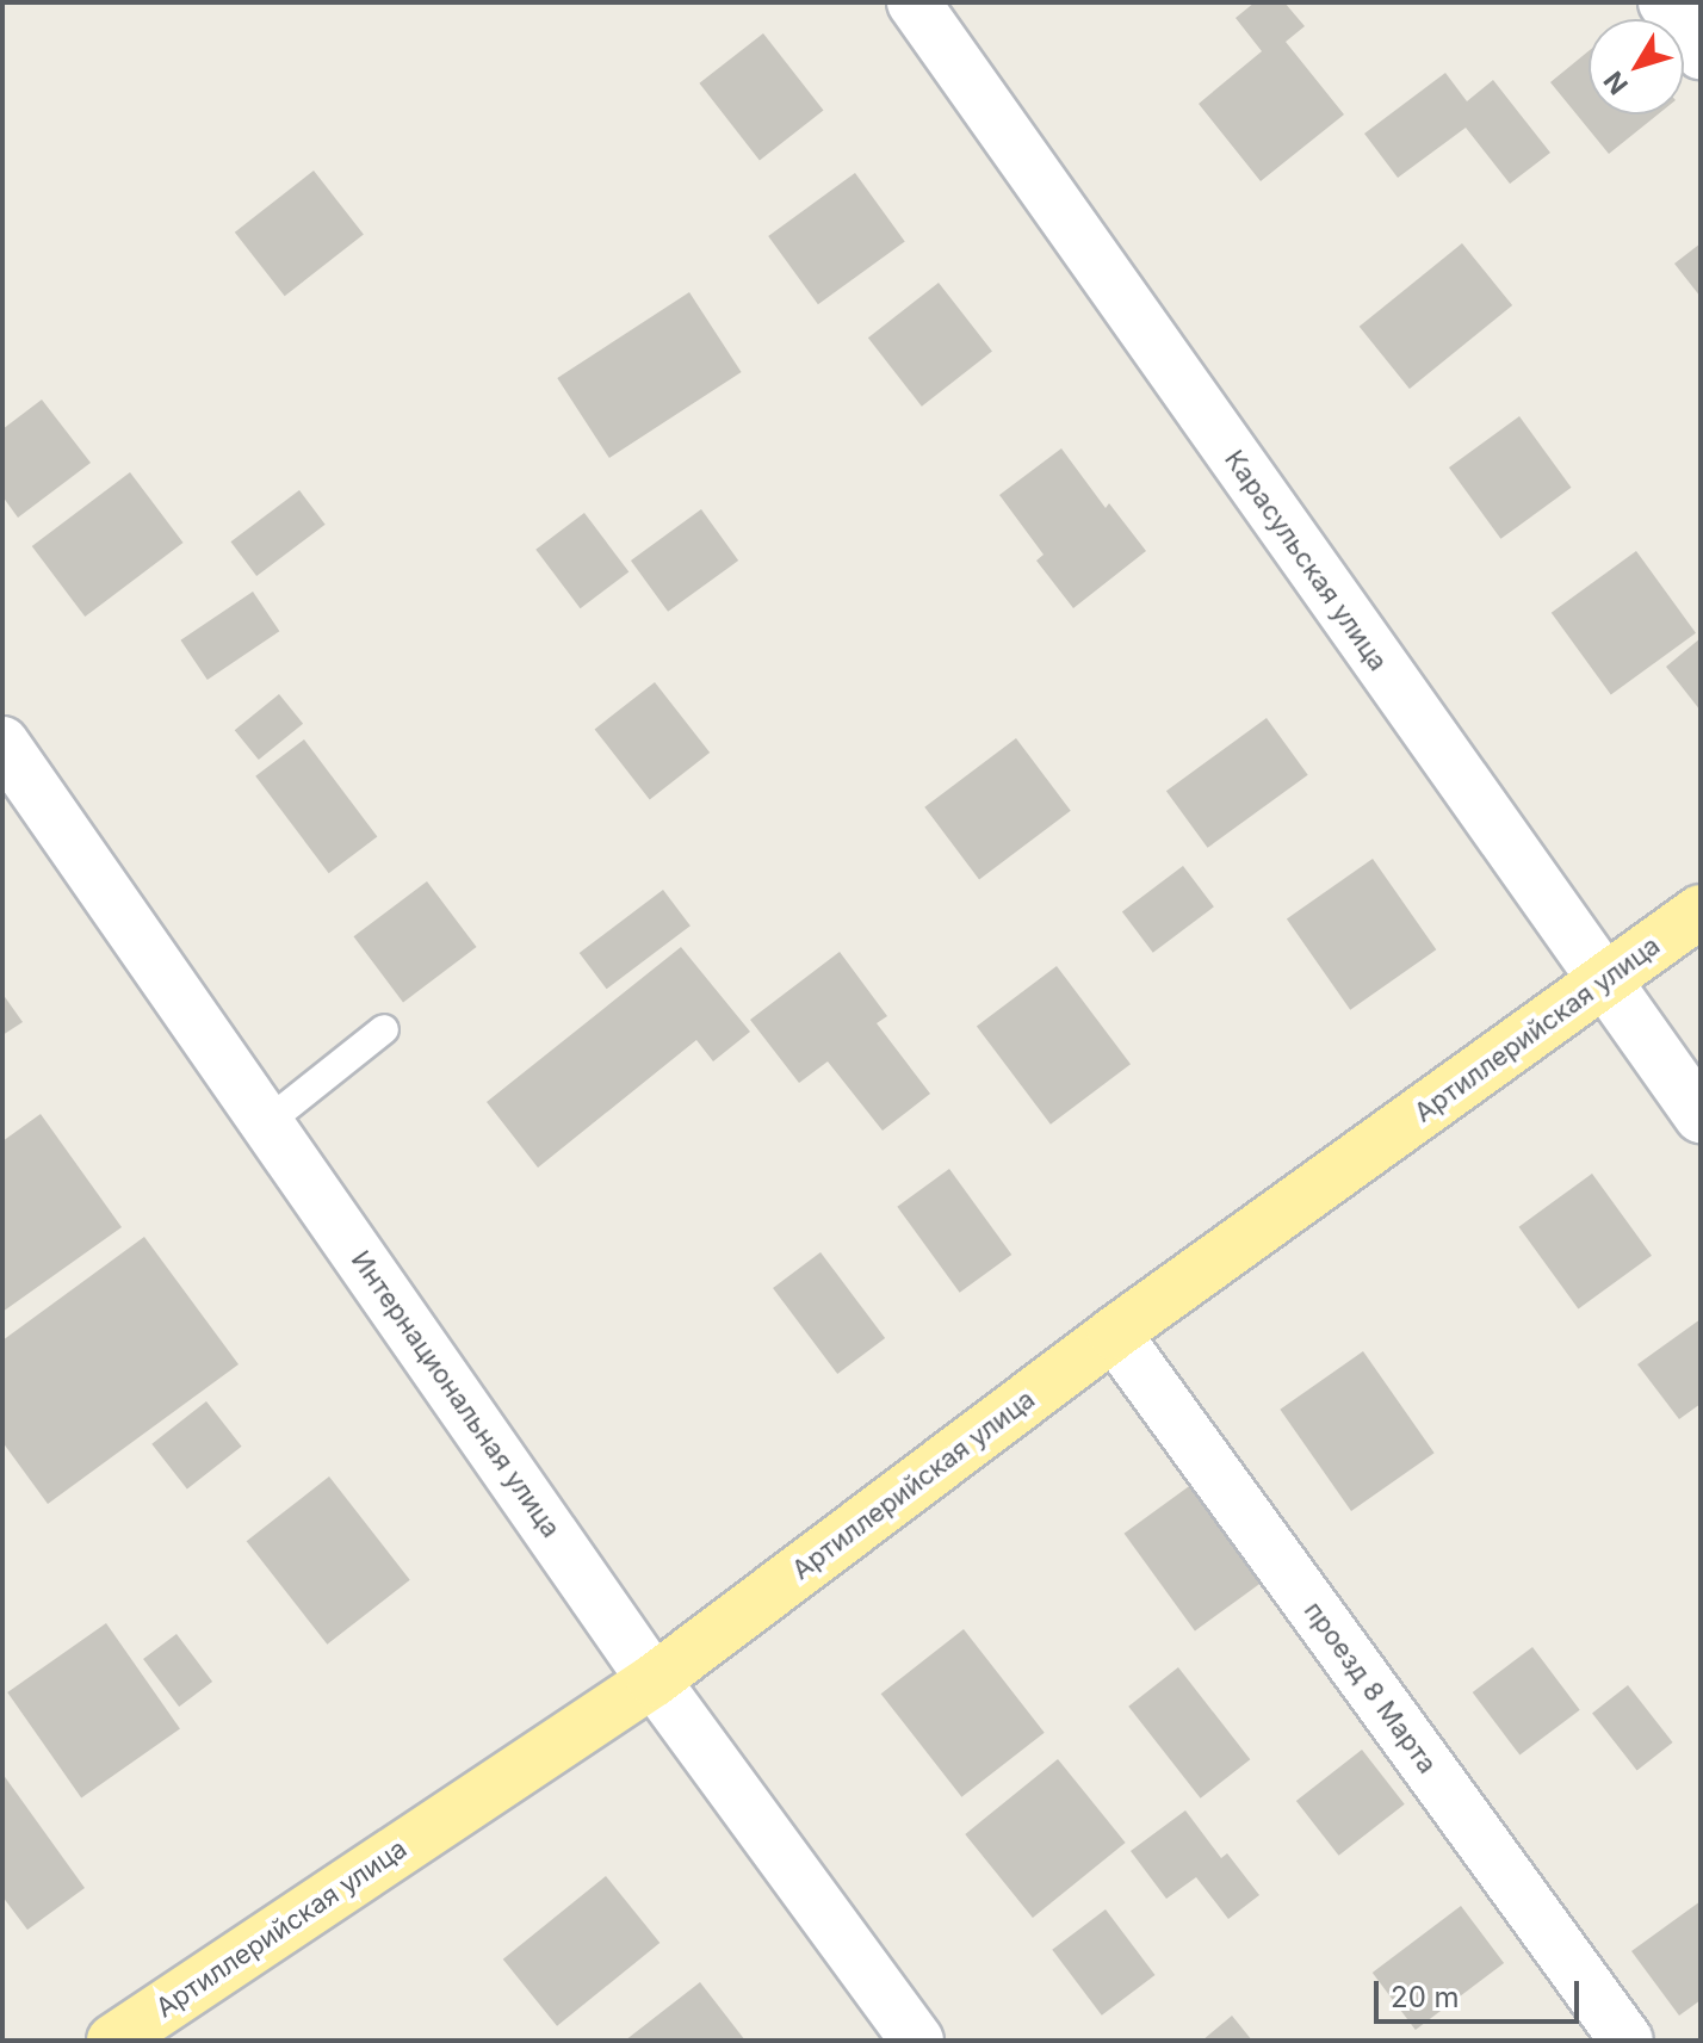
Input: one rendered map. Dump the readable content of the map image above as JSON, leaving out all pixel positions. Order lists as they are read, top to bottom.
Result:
{
  "streets": {
    "main road": ["Артиллерийская улица"],
    "street": ["Карасульская улица", "Интернациональная улица", "проезд 8 Марта"]
  },
  "crossings": [
    ["Карасульская улица", "Артиллерийская улица"],
    ["Артиллерийская улица", "Интернациональная улица"],
    ["Артиллерийская улица", "проезд 8 Марта"]
  ],
  "scale_bar": "20 m",
  "north": "bottom left"
}
